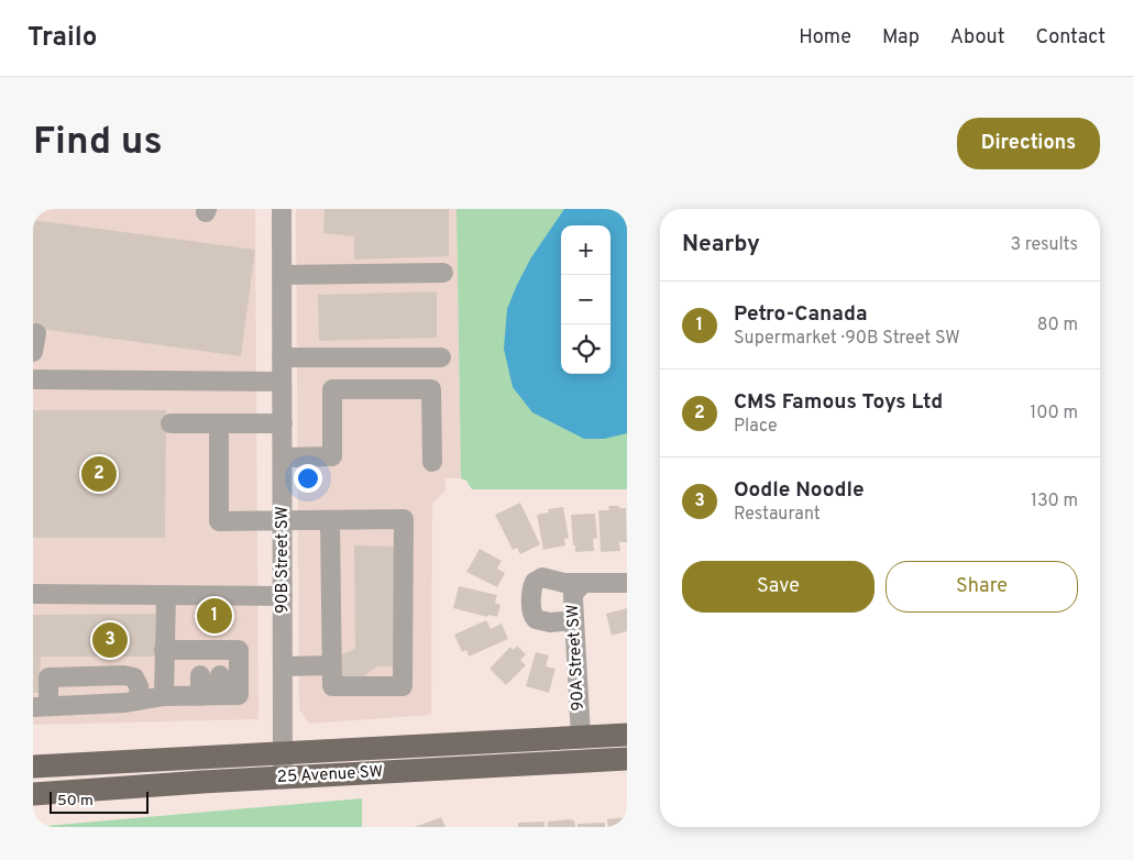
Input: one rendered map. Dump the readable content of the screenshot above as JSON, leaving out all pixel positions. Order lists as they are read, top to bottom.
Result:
{
  "streets": {
    "main road": ["25 Avenue SW"],
    "street": ["90B Street SW", "90A Street SW"]
  },
  "crossings": [
    ["90B Street SW", "25 Avenue SW"],
    ["90A Street SW", "25 Avenue SW"]
  ],
  "scale_bar": "50 m",
  "page": {
    "header": "Trailo",
    "nav": [
      "Home",
      "Map",
      "About",
      "Contact"
    ],
    "buttons": [
      "Directions",
      ["Save", "Share"]
    ],
    "title": "Find us",
    "heading": ["Nearby", "3 results"],
    "map_buttons": ["+", "−"],
    "list": [
      {
        "mark": "1",
        "name": "Petro-Canada",
        "note": "Supermarket · 90B Street SW",
        "value": "80 m"
      },
      {
        "mark": "2",
        "name": "CMS Famous Toys Ltd",
        "note": "Place",
        "value": "100 m"
      },
      {
        "mark": "3",
        "name": "Oodle Noodle",
        "note": "Restaurant",
        "value": "130 m"
      }
    ],
    "pins": ["2", "1", "3"],
    "scale": "50 m"
  }
}
